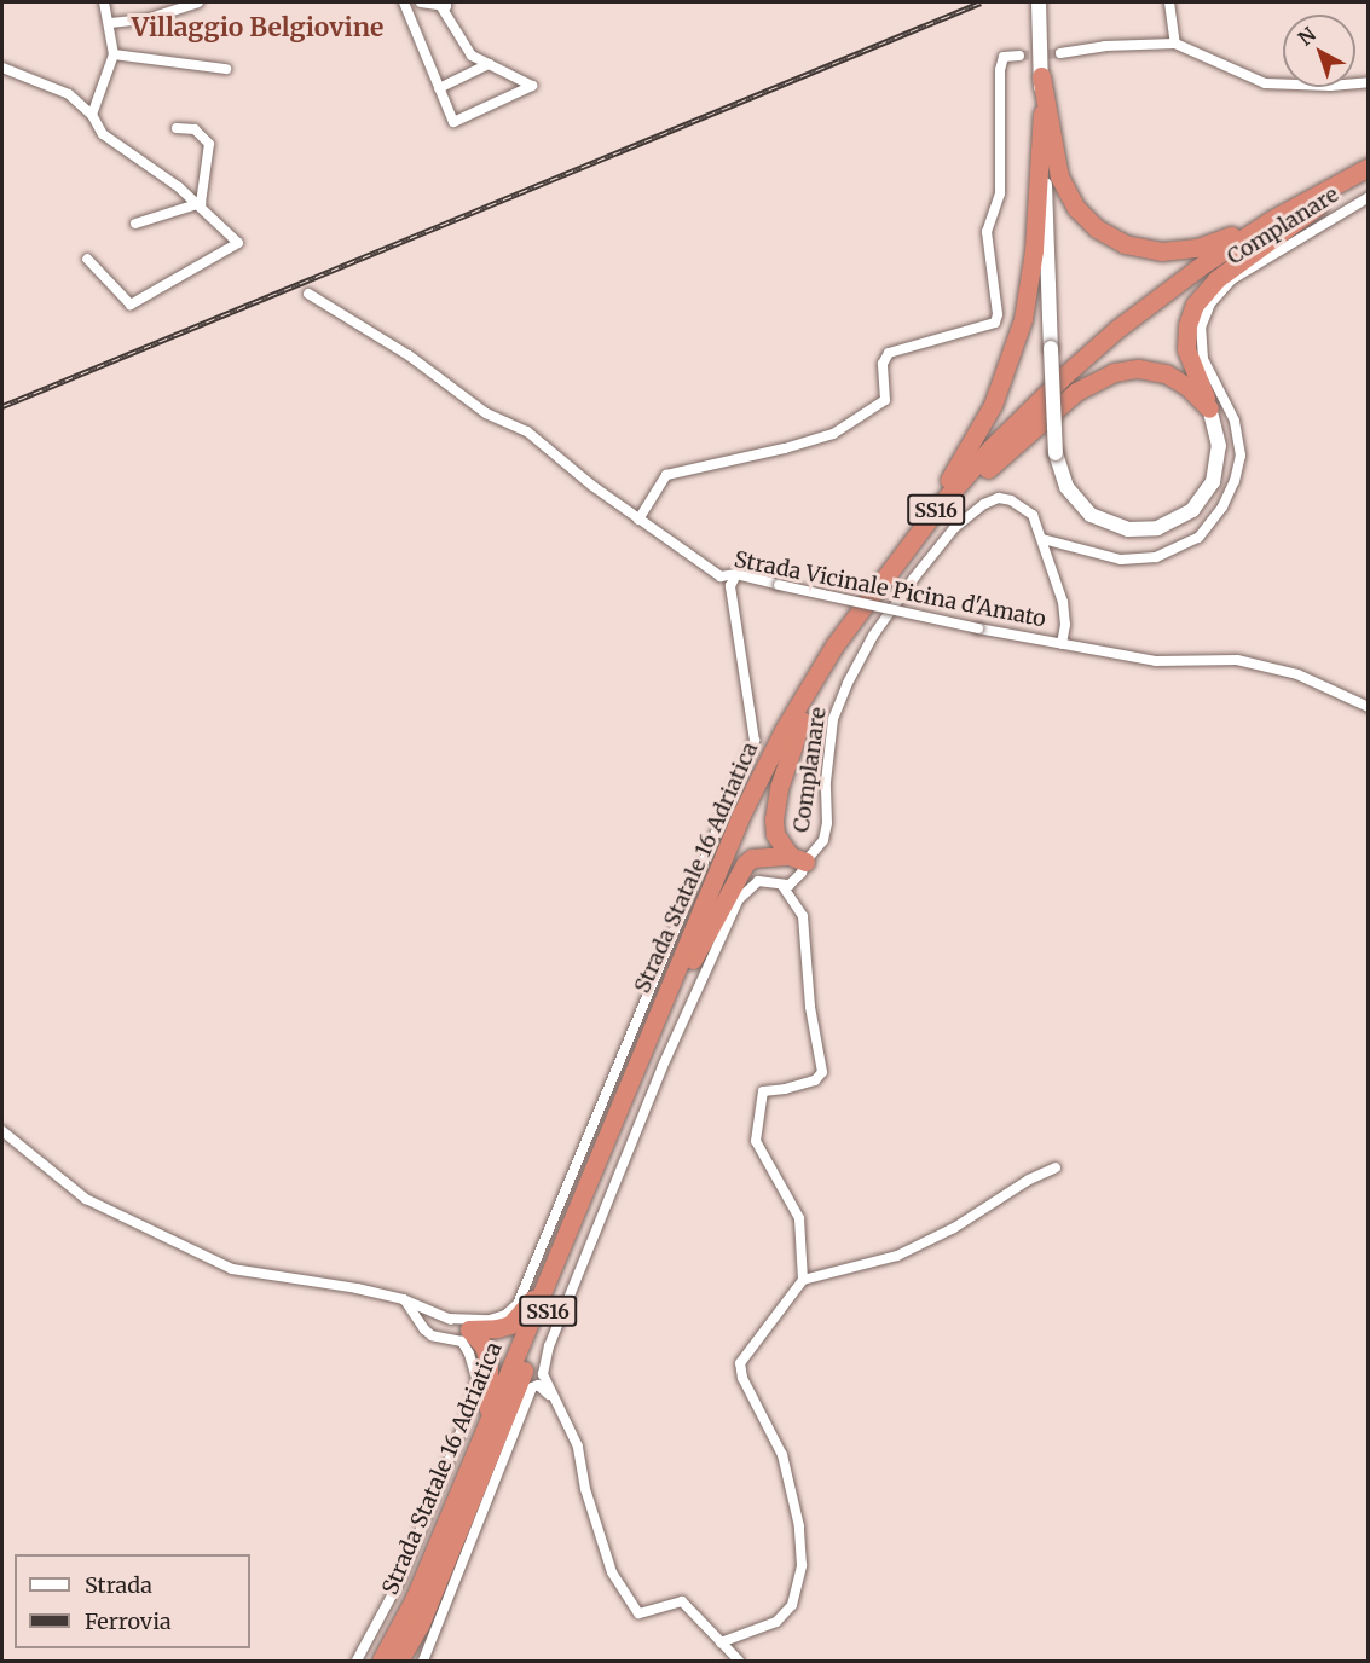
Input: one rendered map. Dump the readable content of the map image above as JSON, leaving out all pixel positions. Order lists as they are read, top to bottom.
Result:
{
  "streets": {
    "highway": ["SS16", "Strada Statale 16 Adriatica"],
    "street": ["Complanare", "Strada Vicinale Picina d'Amato"]
  },
  "crossings": [
    ["Complanare", "Strada Vicinale Picina d'Amato"],
    ["SS16", "Strada Statale 16 Adriatica"]
  ],
  "districts": ["Villaggio Belgiovine"],
  "legend": ["Strada", "Ferrovia"],
  "north": "top left"
}
